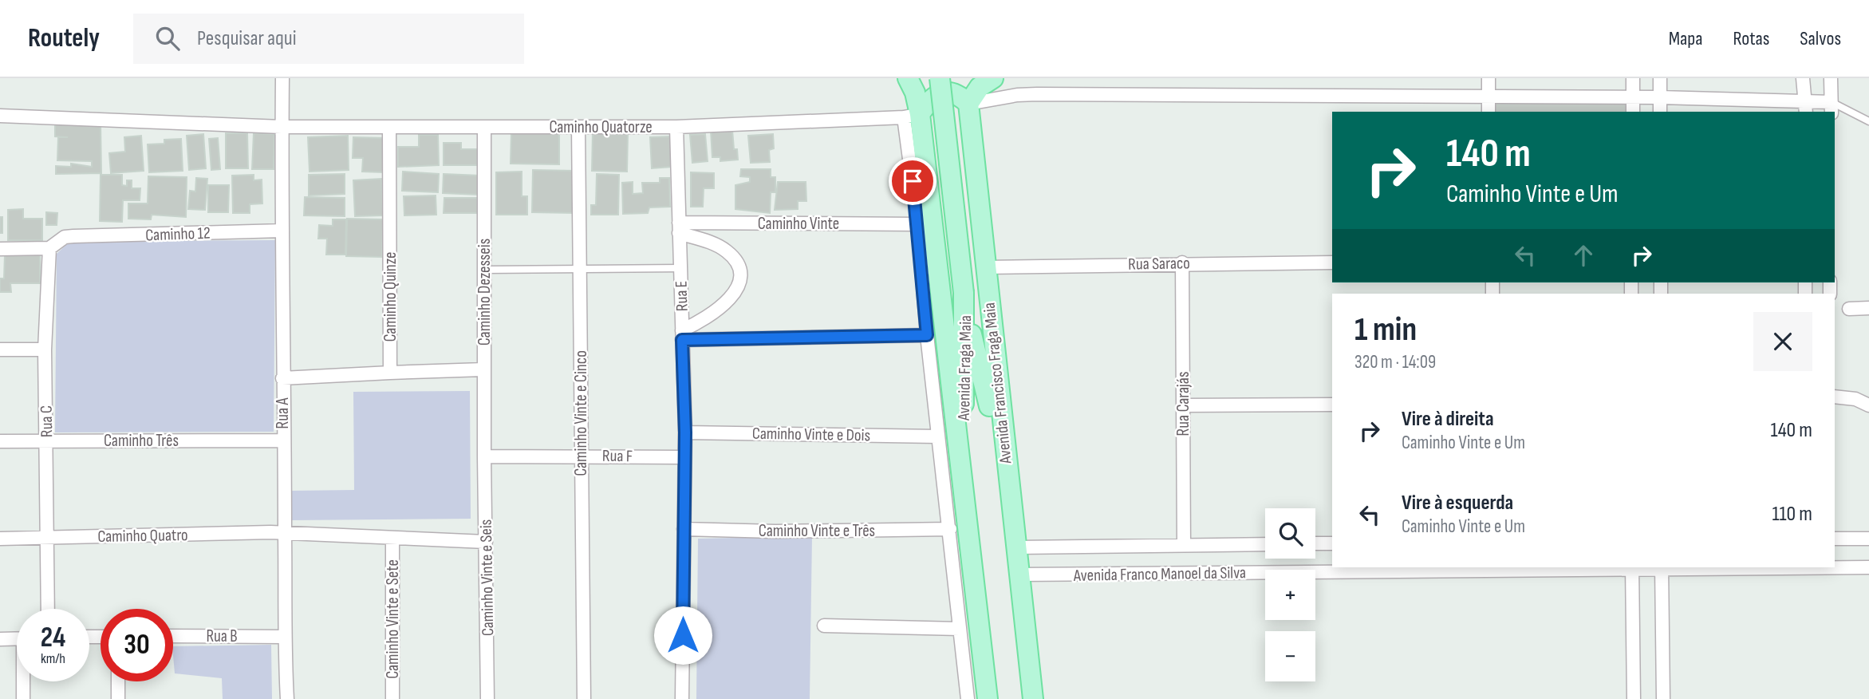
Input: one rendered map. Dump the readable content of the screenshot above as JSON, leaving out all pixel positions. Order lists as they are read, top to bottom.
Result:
{
  "streets": {
    "main road": ["Avenida Fraga Maia", "Avenida Francisco Fraga Maia"],
    "street": [
      "Caminho Quatorze",
      "Caminho Vinte",
      "Caminho 12",
      "Rua Saraco",
      "Caminho Dezesseis",
      "Rua E",
      "Caminho Quinze",
      "Rua Carajás",
      "Rua A",
      "Caminho Vinte e Cinco",
      "Rua C",
      "Caminho Vinte e Dois",
      "Caminho Três",
      "Rua F",
      "Caminho Vinte e Três",
      "Caminho Quatro",
      "Avenida Franco Manoel da Silva",
      "Caminho Vinte e Seis",
      "Caminho Vinte e Sete",
      "Rua B"
    ]
  },
  "crossings": [
    ["Caminho Quatorze", "Caminho Dezesseis"],
    ["Caminho Quatorze", "Rua E"],
    ["Caminho Quatorze", "Caminho Quinze"],
    ["Caminho Quatorze", "Rua A"],
    ["Caminho Quatorze", "Caminho Vinte e Cinco"],
    ["Caminho Vinte", "Rua E"],
    ["Caminho 12", "Rua A"],
    ["Caminho 12", "Rua C"],
    ["Rua Saraco", "Avenida Francisco Fraga Maia"],
    ["Rua Saraco", "Rua Carajás"],
    ["Caminho Dezesseis", "Rua F"],
    ["Caminho Dezesseis", "Caminho Vinte e Seis"],
    ["Rua E", "Caminho Vinte e Dois"],
    ["Rua E", "Rua F"],
    ["Rua E", "Caminho Vinte e Três"],
    ["Avenida Fraga Maia", "Avenida Francisco Fraga Maia"],
    ["Avenida Francisco Fraga Maia", "Avenida Franco Manoel da Silva"],
    ["Rua Carajás", "Avenida Franco Manoel da Silva"],
    ["Rua A", "Caminho Três"],
    ["Rua A", "Caminho Quatro"],
    ["Rua A", "Rua B"],
    ["Caminho Vinte e Cinco", "Rua F"],
    ["Rua C", "Caminho Três"],
    ["Rua C", "Caminho Quatro"],
    ["Rua F", "Caminho Vinte e Seis"],
    ["Caminho Quatro", "Caminho Vinte e Seis"],
    ["Caminho Quatro", "Caminho Vinte e Sete"]
  ],
  "page": {
    "header": "Routely",
    "search": "Pesquisar aqui",
    "nav": ["Mapa", "Rotas", "Salvos"],
    "turn": ["140 m", "Caminho Vinte e Um"],
    "heading": ["1 min", "320 m · 14:09"],
    "list": [
      {
        "name": "Vire à direita",
        "note": "Caminho Vinte e Um",
        "value": "140 m"
      },
      {
        "name": "Vire à esquerda",
        "note": "Caminho Vinte e Um",
        "value": "110 m"
      }
    ],
    "map_buttons": ["+", "−"],
    "speed": "24 km/h",
    "limit": "30"
  }
}
